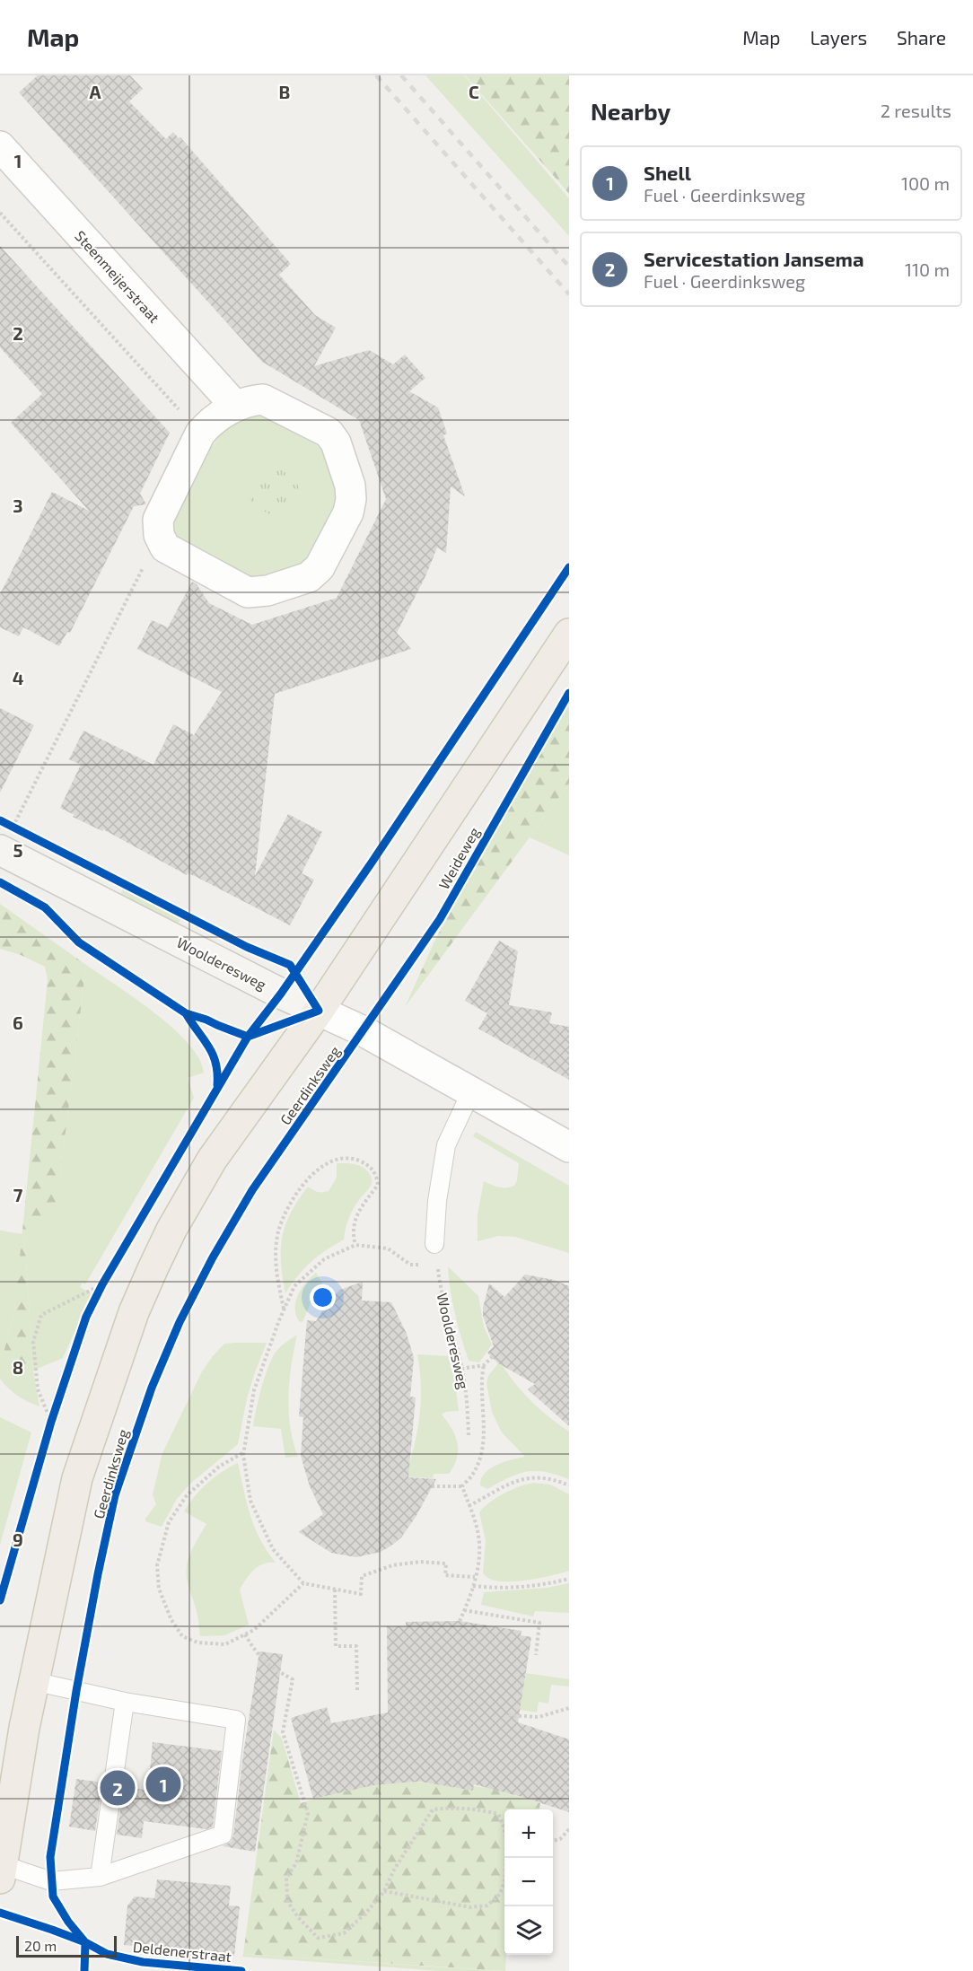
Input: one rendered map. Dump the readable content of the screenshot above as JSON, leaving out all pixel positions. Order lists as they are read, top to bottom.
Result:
{
  "streets": {
    "main road": ["Weideweg", "Geerdinksweg"],
    "street": ["Steenmeijerstraat", "Woolderesweg"],
    "cycle path": ["Deldenerstraat"]
  },
  "crossings": [
    ["Weideweg", "Woolderesweg"],
    ["Weideweg", "Geerdinksweg"],
    ["Woolderesweg", "Geerdinksweg"]
  ],
  "scale_bar": "20 m",
  "page": {
    "header": "Map",
    "nav": ["Map", "Layers", "Share"],
    "heading": ["Nearby", "2 results"],
    "list": [
      {
        "mark": "1",
        "name": "Shell",
        "note": "Fuel · Geerdinksweg",
        "value": "100 m"
      },
      {
        "mark": "2",
        "name": "Servicestation Jansema",
        "note": "Fuel · Geerdinksweg",
        "value": "110 m"
      }
    ],
    "pins": ["1", "2"],
    "map_buttons": ["+", "−"],
    "scale": "20 m"
  },
  "grid": {
    "columns": ["A", "B", "C"],
    "rows": [
      "1",
      "2",
      "3",
      "4",
      "5",
      "6",
      "7",
      "8",
      "9"
    ]
  }
}
